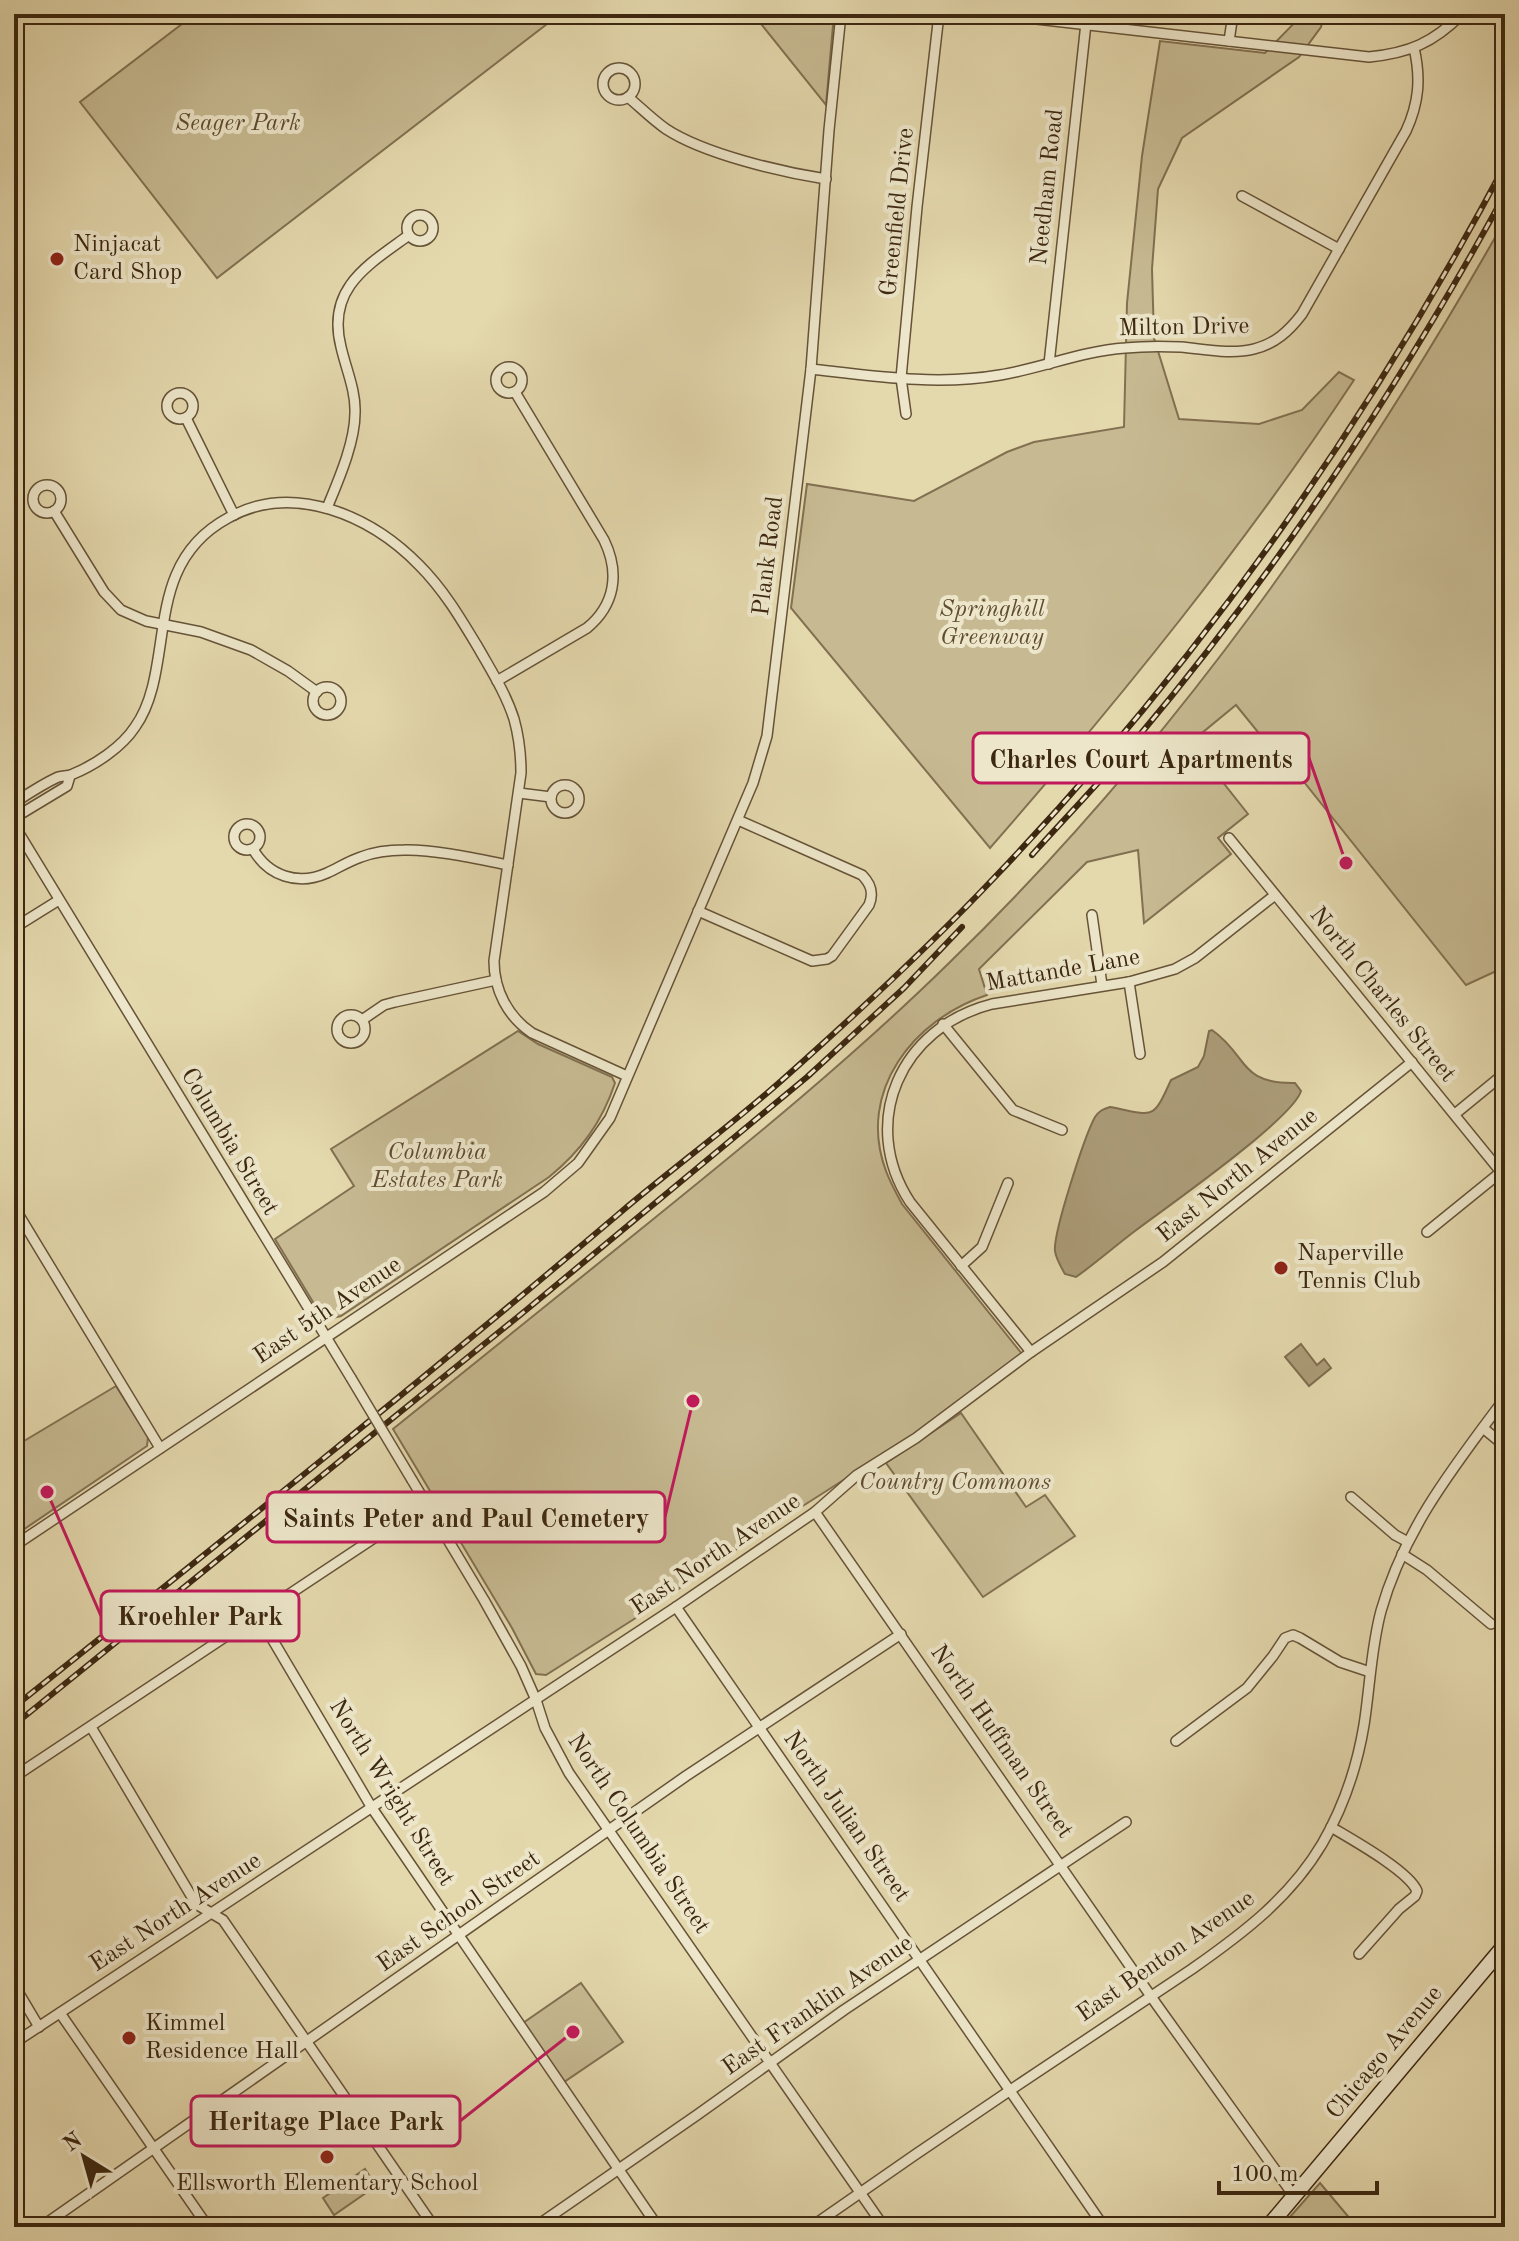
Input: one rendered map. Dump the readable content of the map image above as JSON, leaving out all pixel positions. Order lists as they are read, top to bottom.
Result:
{
  "streets": {
    "main road": ["Chicago Avenue"],
    "street": [
      "Needham Road",
      "Greenfield Drive",
      "Milton Drive",
      "Plank Road",
      "Mattande Lane",
      "North Charles Street",
      "Columbia Street",
      "East North Avenue",
      "East 5th Avenue",
      "North Huffman Street",
      "North Wright Street",
      "North Julian Street",
      "North Columbia Street",
      "East School Street",
      "East Benton Avenue",
      "East Franklin Avenue"
    ]
  },
  "crossings": [
    ["Needham Road", "Milton Drive"],
    ["Greenfield Drive", "Milton Drive"],
    ["Milton Drive", "Plank Road"],
    ["Plank Road", "East 5th Avenue"],
    ["Mattande Lane", "North Charles Street"],
    ["Mattande Lane", "East North Avenue"],
    ["North Charles Street", "East North Avenue"],
    ["Columbia Street", "East 5th Avenue"],
    ["Columbia Street", "North Columbia Street"],
    ["East North Avenue", "North Huffman Street"],
    ["East North Avenue", "North Wright Street"],
    ["East North Avenue", "North Julian Street"],
    ["East North Avenue", "North Columbia Street"],
    ["North Huffman Street", "East School Street"],
    ["North Huffman Street", "East Benton Avenue"],
    ["North Huffman Street", "East Franklin Avenue"],
    ["North Huffman Street", "Chicago Avenue"],
    ["North Wright Street", "East School Street"],
    ["North Wright Street", "East Franklin Avenue"],
    ["North Julian Street", "East School Street"],
    ["North Julian Street", "East Benton Avenue"],
    ["North Julian Street", "East Franklin Avenue"],
    ["North Columbia Street", "East School Street"],
    ["North Columbia Street", "East Benton Avenue"],
    ["North Columbia Street", "East Franklin Avenue"]
  ],
  "parks": [
    "Seager Park",
    "Springhill Greenway",
    "Columbia Estates Park",
    "Country Commons"
  ],
  "places": [
    "Ninjacat Card Shop",
    "Charles Court Apartments",
    "Naperville Tennis Club",
    "Saints Peter and Paul Cemetery",
    "Kroehler Park",
    "Heritage Place Park",
    "Kimmel Residence Hall",
    "Ellsworth Elementary School"
  ],
  "scale_bar": "100 m",
  "north": "top left"
}
